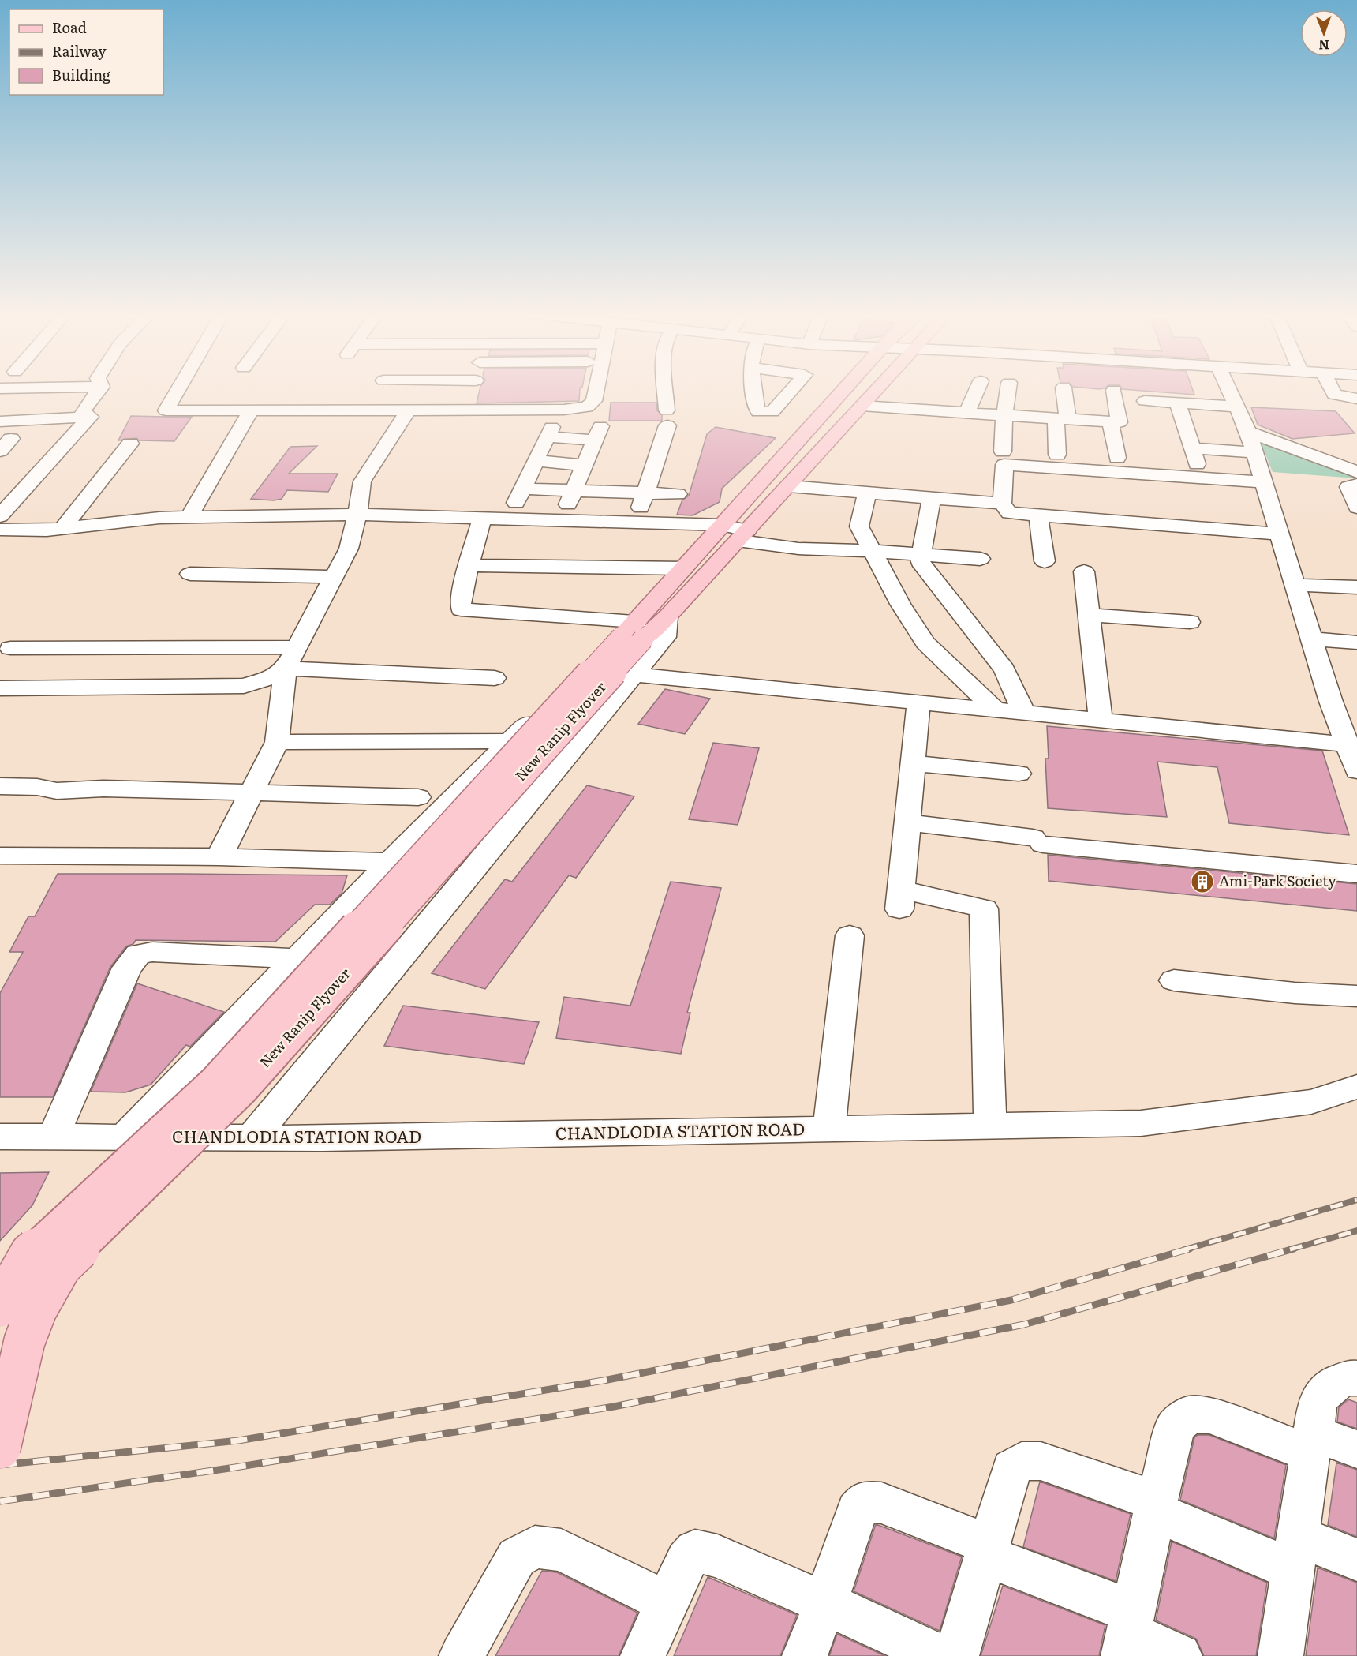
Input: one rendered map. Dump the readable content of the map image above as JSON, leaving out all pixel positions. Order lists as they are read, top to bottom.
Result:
{
  "streets": {
    "main road": ["New Ranip Flyover"],
    "street": ["CHANDLODIA STATION ROAD"]
  },
  "places": {
    "building": ["Ami-Park Society"]
  },
  "legend": ["Road", "Railway", "Building"],
  "north": "bottom"
}
